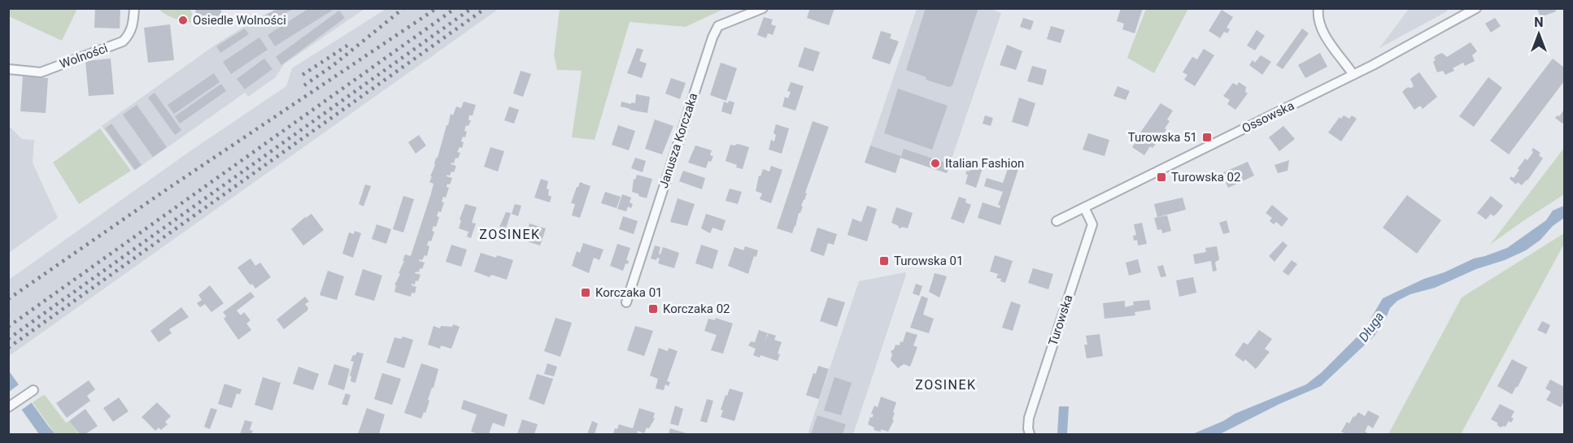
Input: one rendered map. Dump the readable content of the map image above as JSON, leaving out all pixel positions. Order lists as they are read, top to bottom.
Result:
{
  "streets": {
    "street": [
      "Wolności",
      "Ossowska",
      "Janusza Korczaka",
      "Turowska"
    ]
  },
  "crossings": [
    ["Ossowska", "Turowska"]
  ],
  "districts": ["ZOSINEK", "ZOSINEK"],
  "water": ["Długa"],
  "places": {
    "other": ["Osiedle Wolności", "Italian Fashion"],
    "transit": [
      "Turowska 51",
      "Turowska 02",
      "Turowska 01",
      "Korczaka 01",
      "Korczaka 02"
    ]
  },
  "north": "top"
}
